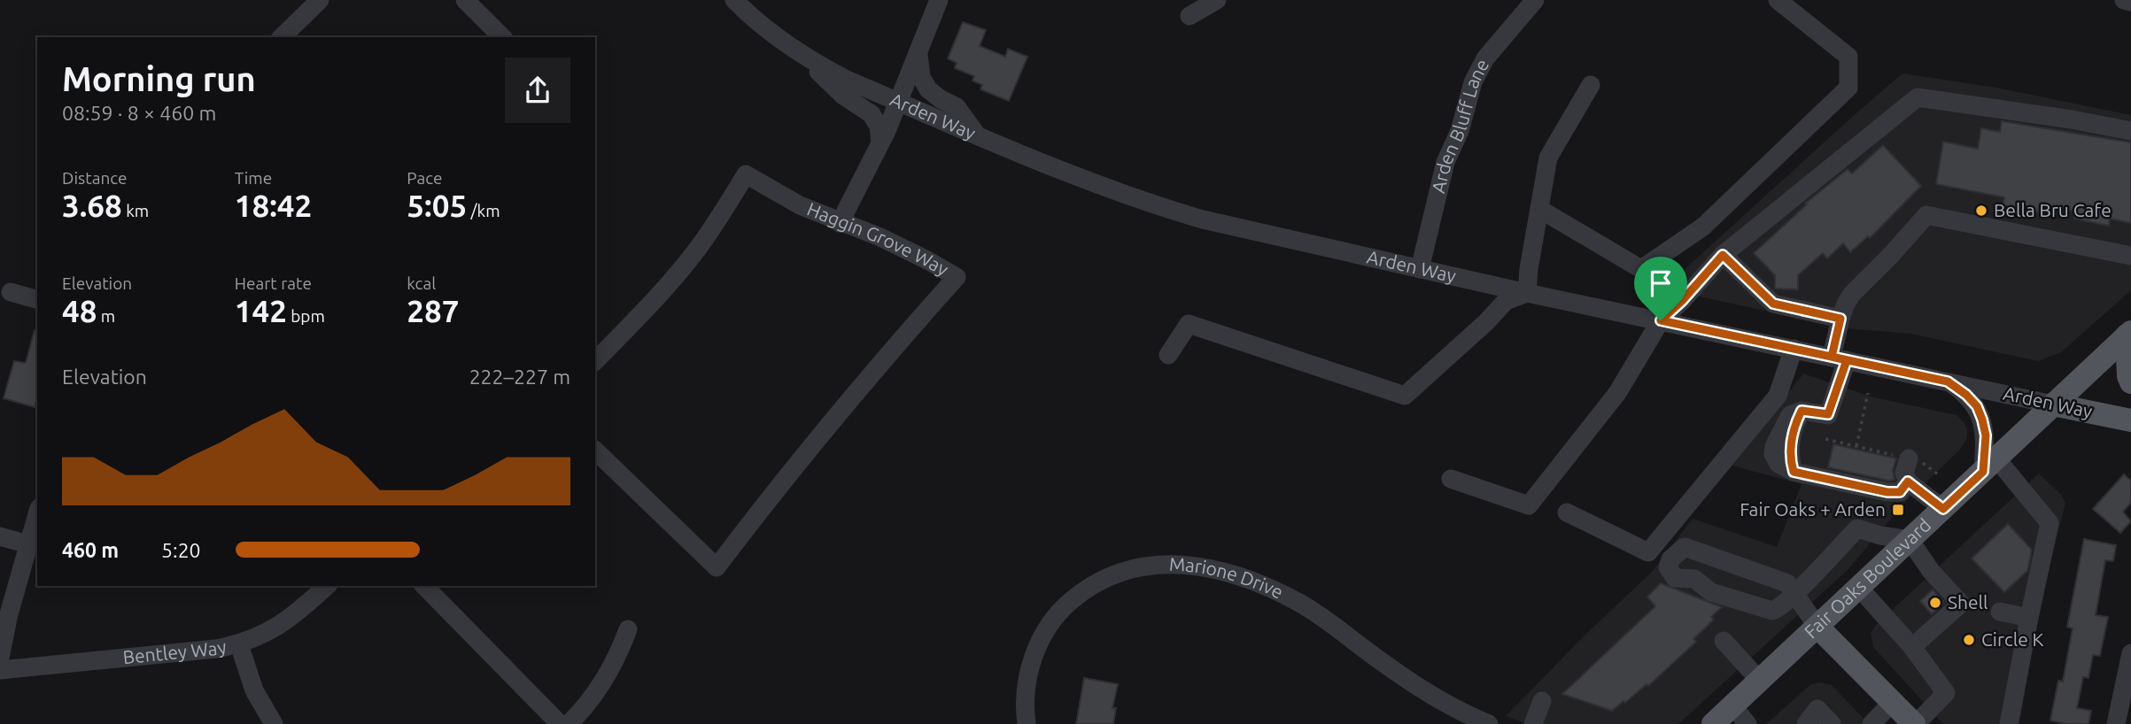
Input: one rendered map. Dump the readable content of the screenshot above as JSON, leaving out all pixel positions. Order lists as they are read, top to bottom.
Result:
{
  "streets": {
    "main road": ["Arden Way", "Fair Oaks Boulevard"],
    "street": [
      "Arden Bluff Lane",
      "Haggin Grove Way",
      "Marione Drive",
      "Bentley Way"
    ]
  },
  "crossings": [
    ["Arden Way", "Arden Bluff Lane"],
    ["Arden Way", "Fair Oaks Boulevard"]
  ],
  "places": {
    "other": ["Bella Bru Cafe", "Shell", "Circle K"],
    "transit": ["Fair Oaks + Arden"]
  },
  "page": {
    "heading": ["Morning run", "08:59 · 8 × 460 m"],
    "stats": [
      ["Distance", "3.68 km"],
      ["Time", "18:42"],
      ["Pace", "5:05 /km"],
      ["Elevation", "48 m"],
      ["Heart rate", "142 bpm"],
      ["kcal", "287"]
    ],
    "chart": ["Elevation", "222–227 m"],
    "list": [
      {
        "name": "460 m",
        "note": "5:20"
      }
    ]
  }
}
